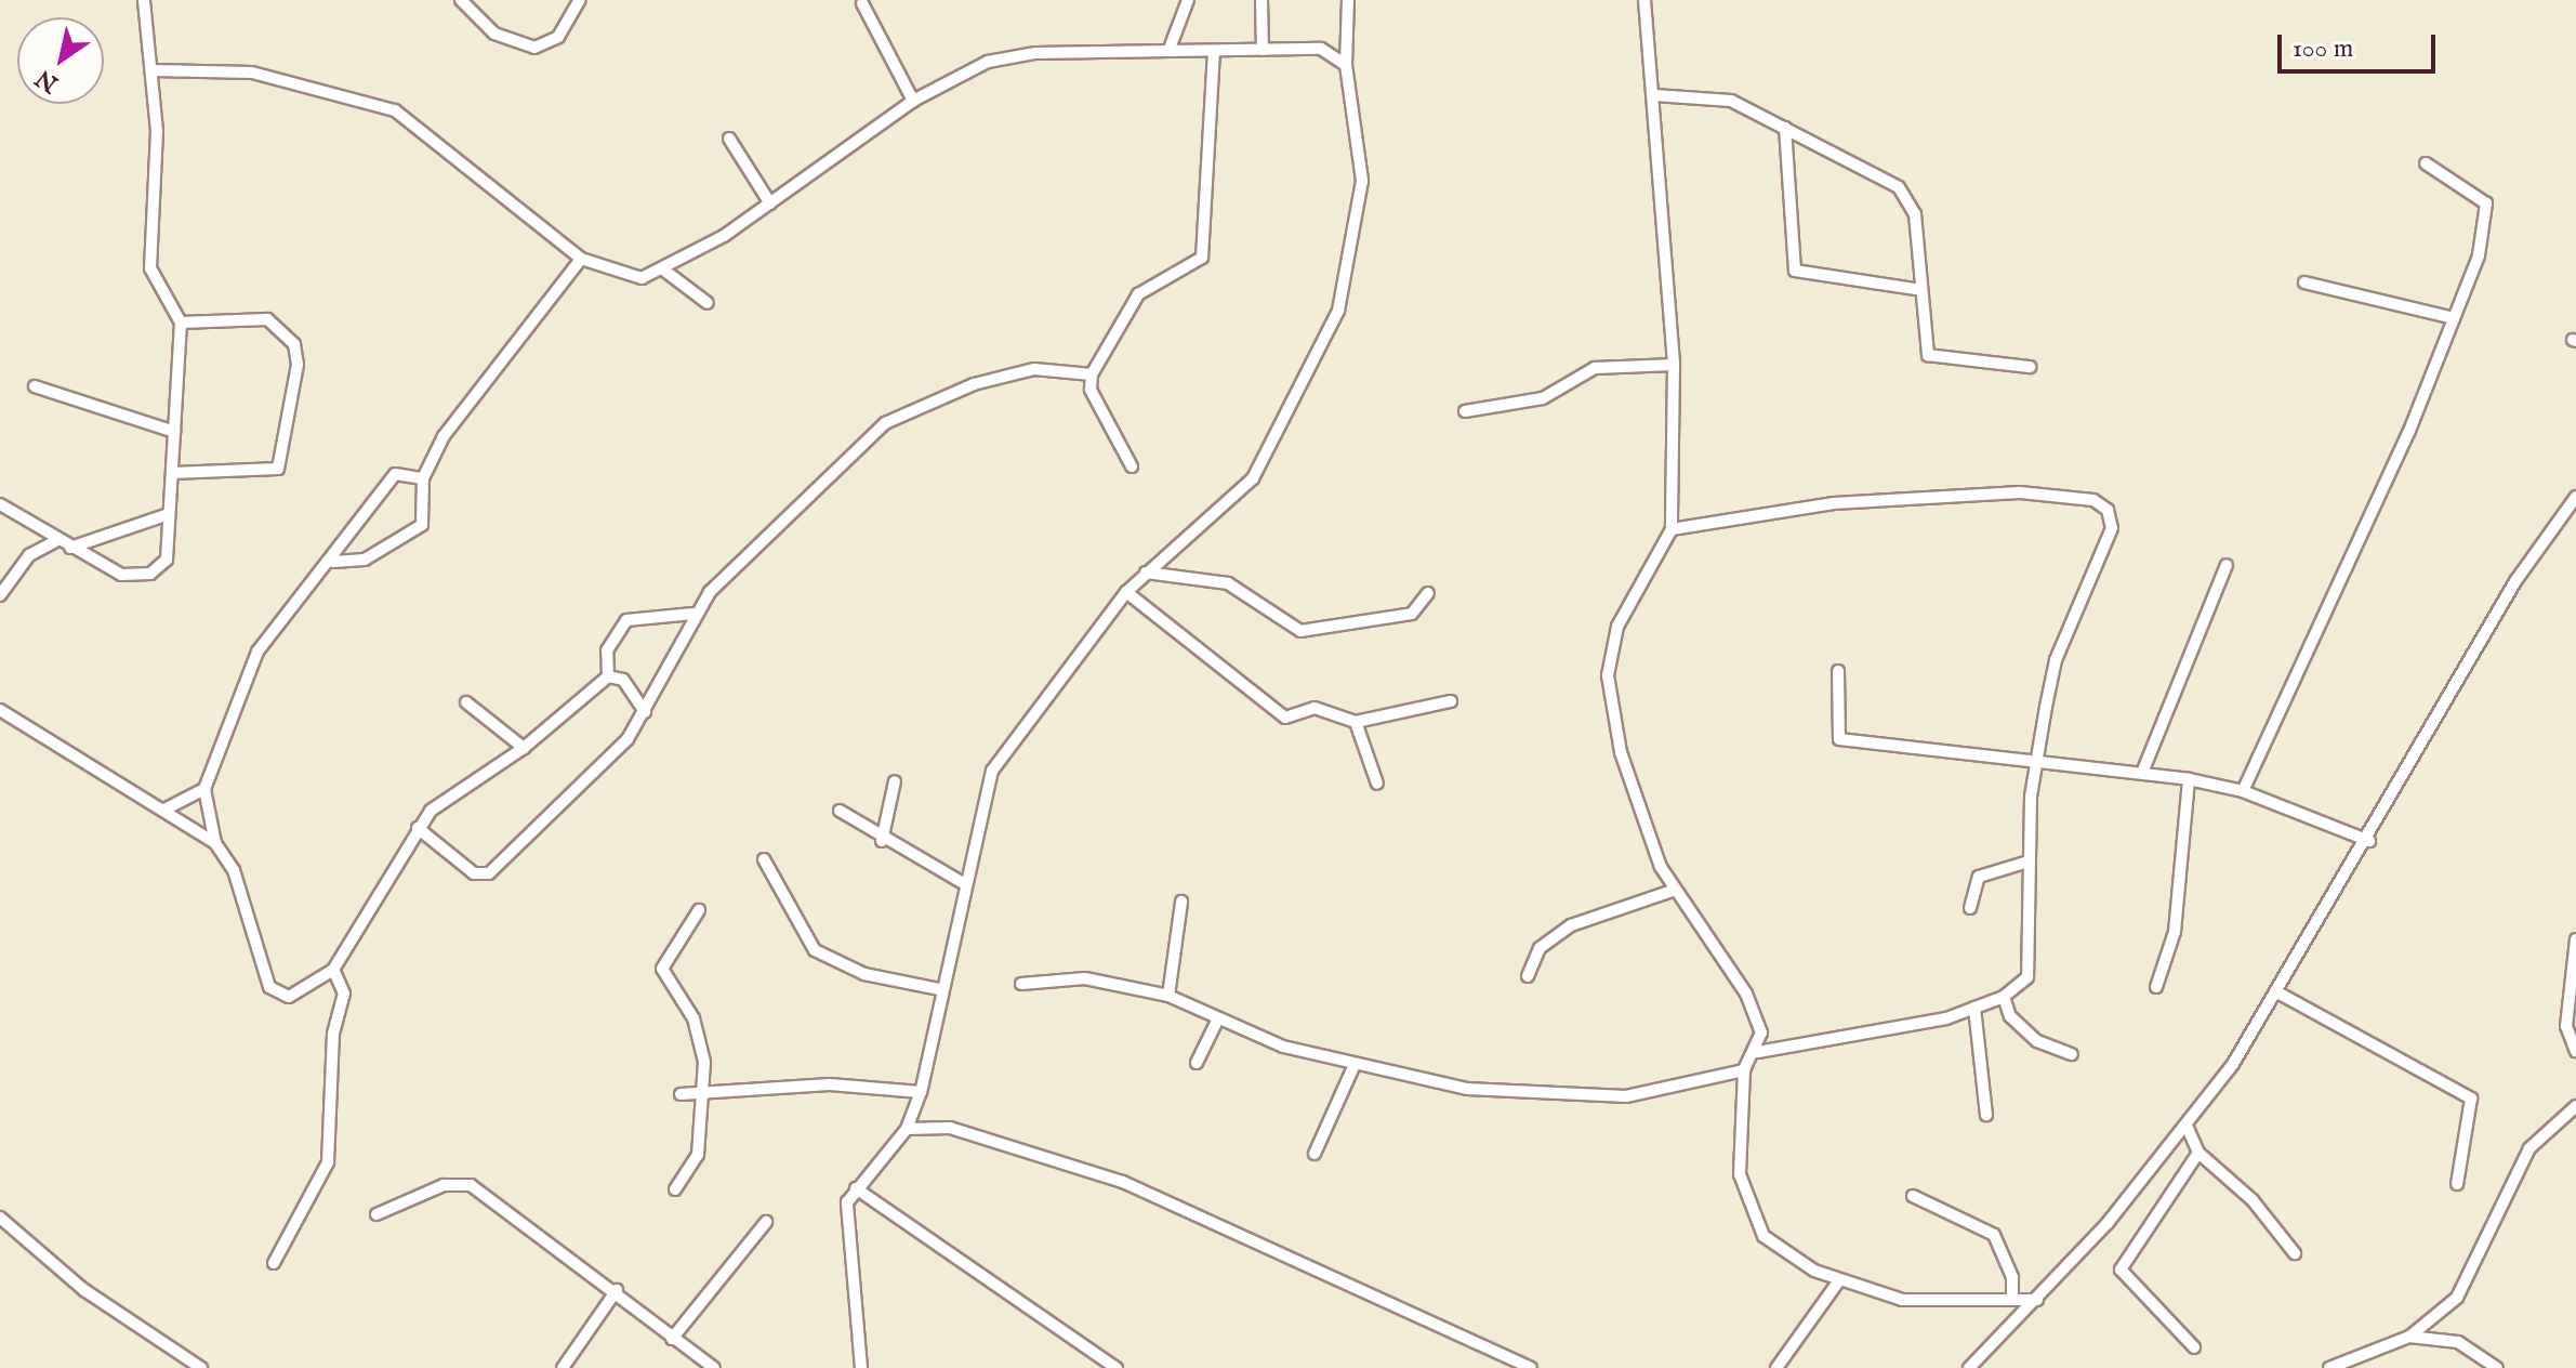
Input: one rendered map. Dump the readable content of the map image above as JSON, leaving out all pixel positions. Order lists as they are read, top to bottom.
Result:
{
  "scale_bar": "100 m",
  "north": "bottom left"
}
